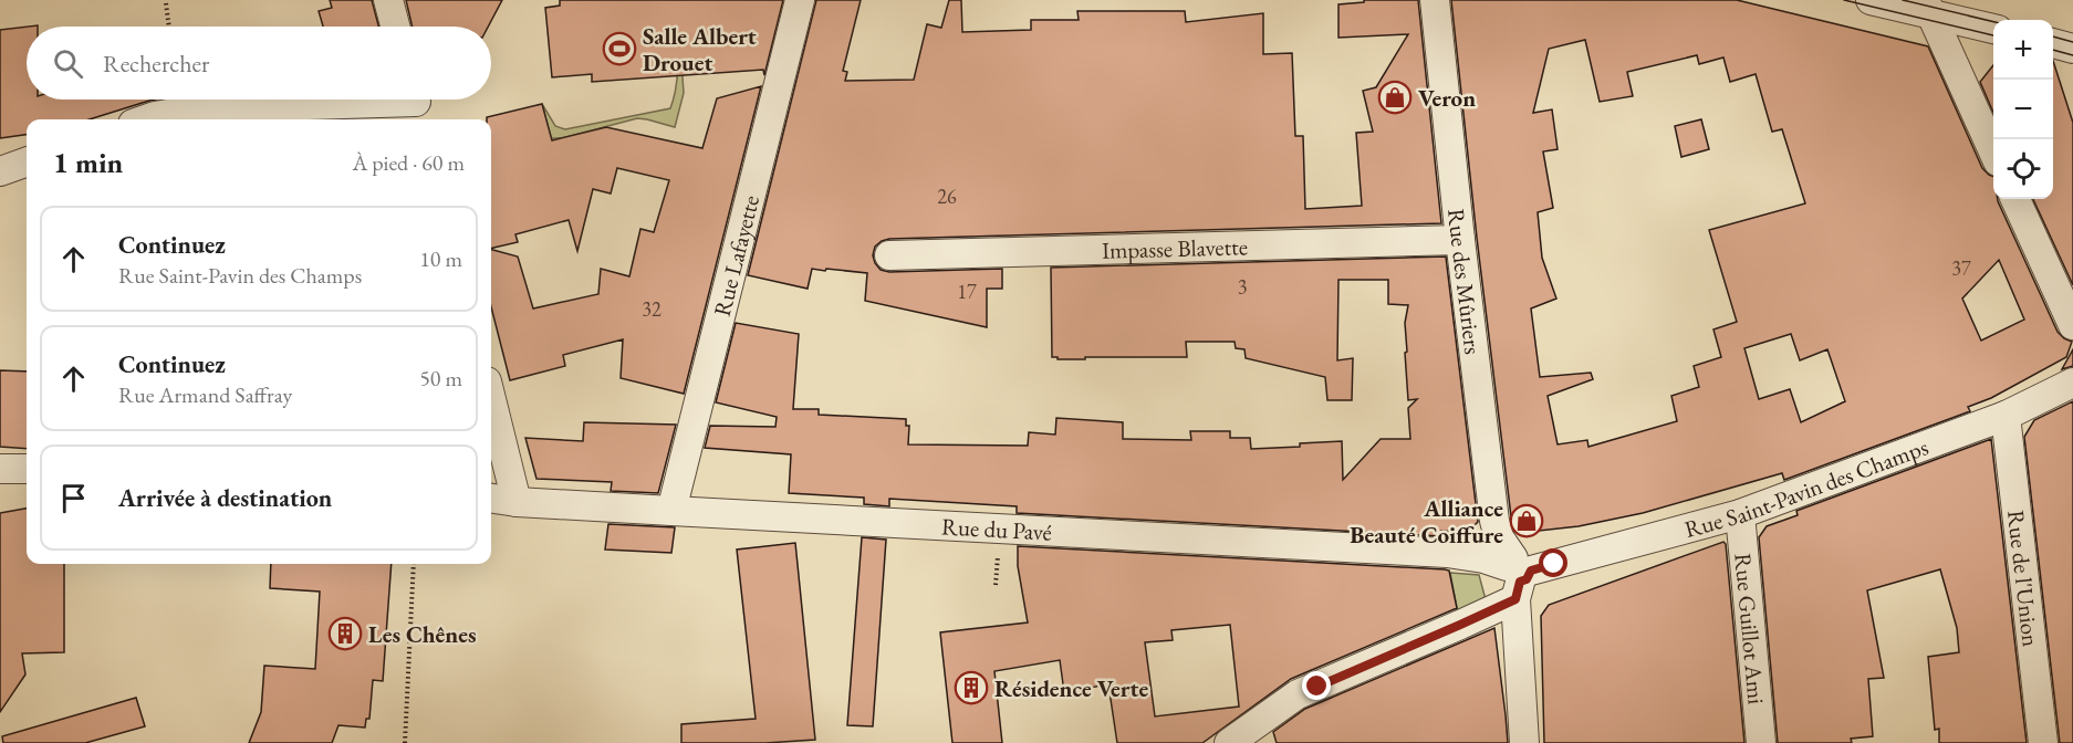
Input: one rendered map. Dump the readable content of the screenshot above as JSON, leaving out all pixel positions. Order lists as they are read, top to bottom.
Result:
{
  "streets": {
    "street": [
      "Impasse Blavette",
      "Rue Lafayette",
      "Rue des Mûriers",
      "Rue Saint-Pavin des Champs",
      "Rue du Pavé",
      "Rue de l'Union",
      "Rue Guillot Ami"
    ]
  },
  "crossings": [
    ["Impasse Blavette", "Rue des Mûriers"],
    ["Rue Lafayette", "Rue du Pavé"],
    ["Rue des Mûriers", "Rue Saint-Pavin des Champs"],
    ["Rue des Mûriers", "Rue du Pavé"],
    ["Rue Saint-Pavin des Champs", "Rue du Pavé"],
    ["Rue Saint-Pavin des Champs", "Rue de l'Union"],
    ["Rue Saint-Pavin des Champs", "Rue Guillot Ami"]
  ],
  "places": {
    "sports": ["Salle Albert Drouet"],
    "shop": ["Veron", "Alliance Beauté Coiffure"],
    "building": ["Les Chênes", "Résidence Verte"]
  },
  "house_numbers": [
    "26",
    "37",
    "3",
    "17",
    "32"
  ],
  "page": {
    "map_buttons": ["+", "−"],
    "search": "Rechercher",
    "heading": ["1 min", "À pied · 60 m"],
    "list": [
      ["Continuez", "Rue Saint-Pavin des Champs", "10 m"],
      ["Continuez", "Rue Armand Saffray", "50 m"],
      "Arrivée à destination"
    ]
  }
}
